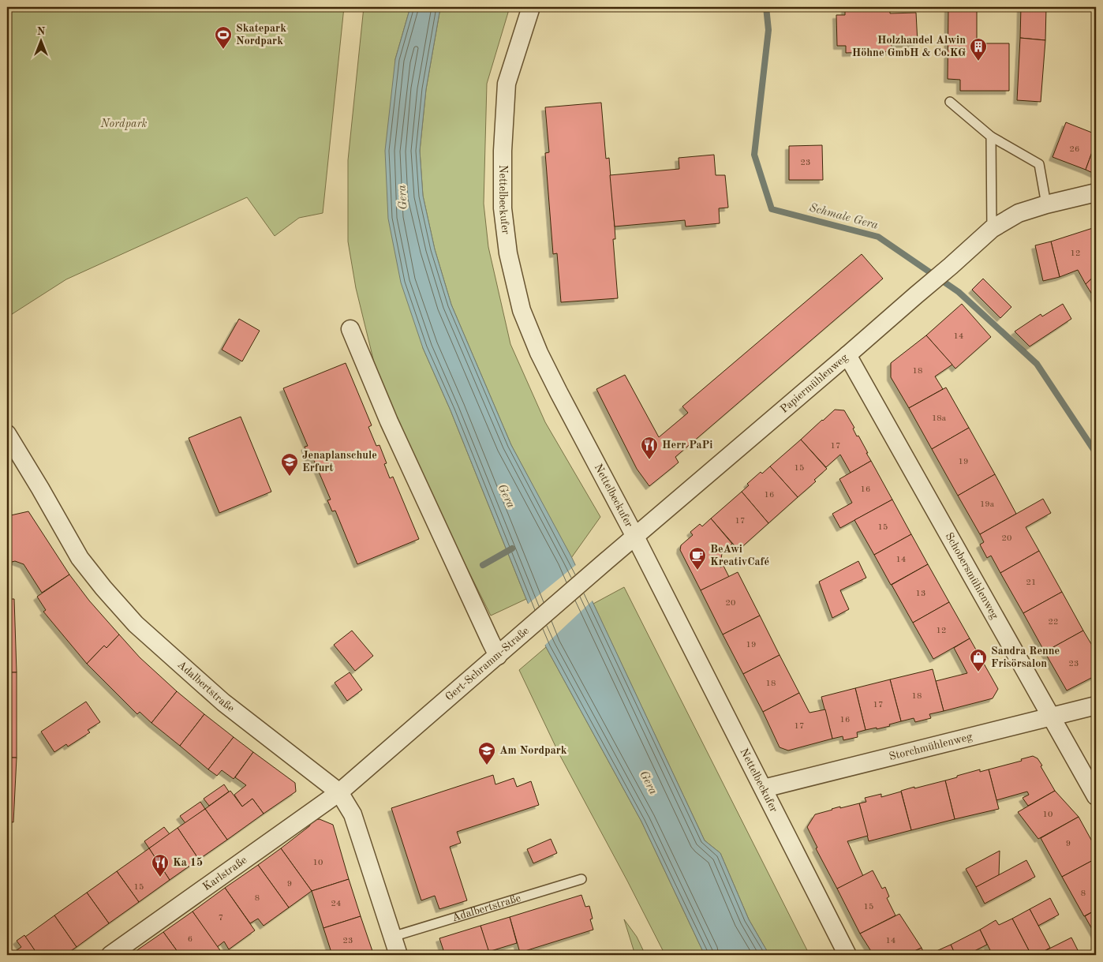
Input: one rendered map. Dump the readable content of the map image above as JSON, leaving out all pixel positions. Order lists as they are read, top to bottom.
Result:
{
  "streets": {
    "street": [
      "Nettelbeckufer",
      "Papiermühlenweg",
      "Schobersmühlenweg",
      "Gert-Schramm-Straße",
      "Adalbertstraße",
      "Storchmühlenweg",
      "Karlstraße"
    ]
  },
  "crossings": [
    ["Nettelbeckufer", "Papiermühlenweg"],
    ["Nettelbeckufer", "Gert-Schramm-Straße"],
    ["Nettelbeckufer", "Storchmühlenweg"],
    ["Papiermühlenweg", "Schobersmühlenweg"],
    ["Papiermühlenweg", "Gert-Schramm-Straße"],
    ["Schobersmühlenweg", "Storchmühlenweg"],
    ["Gert-Schramm-Straße", "Adalbertstraße"],
    ["Gert-Schramm-Straße", "Karlstraße"],
    ["Adalbertstraße", "Karlstraße"]
  ],
  "water": ["Gera", "Schmale Gera"],
  "parks": ["Nordpark"],
  "places": {
    "sports": ["Skatepark Nordpark"],
    "building": ["Holzhandel Alwin Höhne GmbH & Co.KG"],
    "restaurant": ["Herr PaPi", "Ka 15"],
    "school or university": ["Jenaplanschule Erfurt", "Am Nordpark"],
    "cafe": ["BeAwi KreativCafé"],
    "shop": ["Sandra Renne Frisörsalon"]
  },
  "house_numbers": [
    "26",
    "23",
    "12",
    "14",
    "18",
    "18a",
    "17",
    "19",
    "15",
    "16",
    "16",
    "19a",
    "17",
    "15",
    "20",
    "14",
    "21",
    "13",
    "20",
    "22",
    "12",
    "19",
    "23",
    "18",
    "18",
    "17",
    "16",
    "17",
    "10",
    "9",
    "10",
    "9",
    "15",
    "8",
    "8",
    "24",
    "15",
    "7",
    "6",
    "23",
    "14"
  ],
  "north": "top"
}
